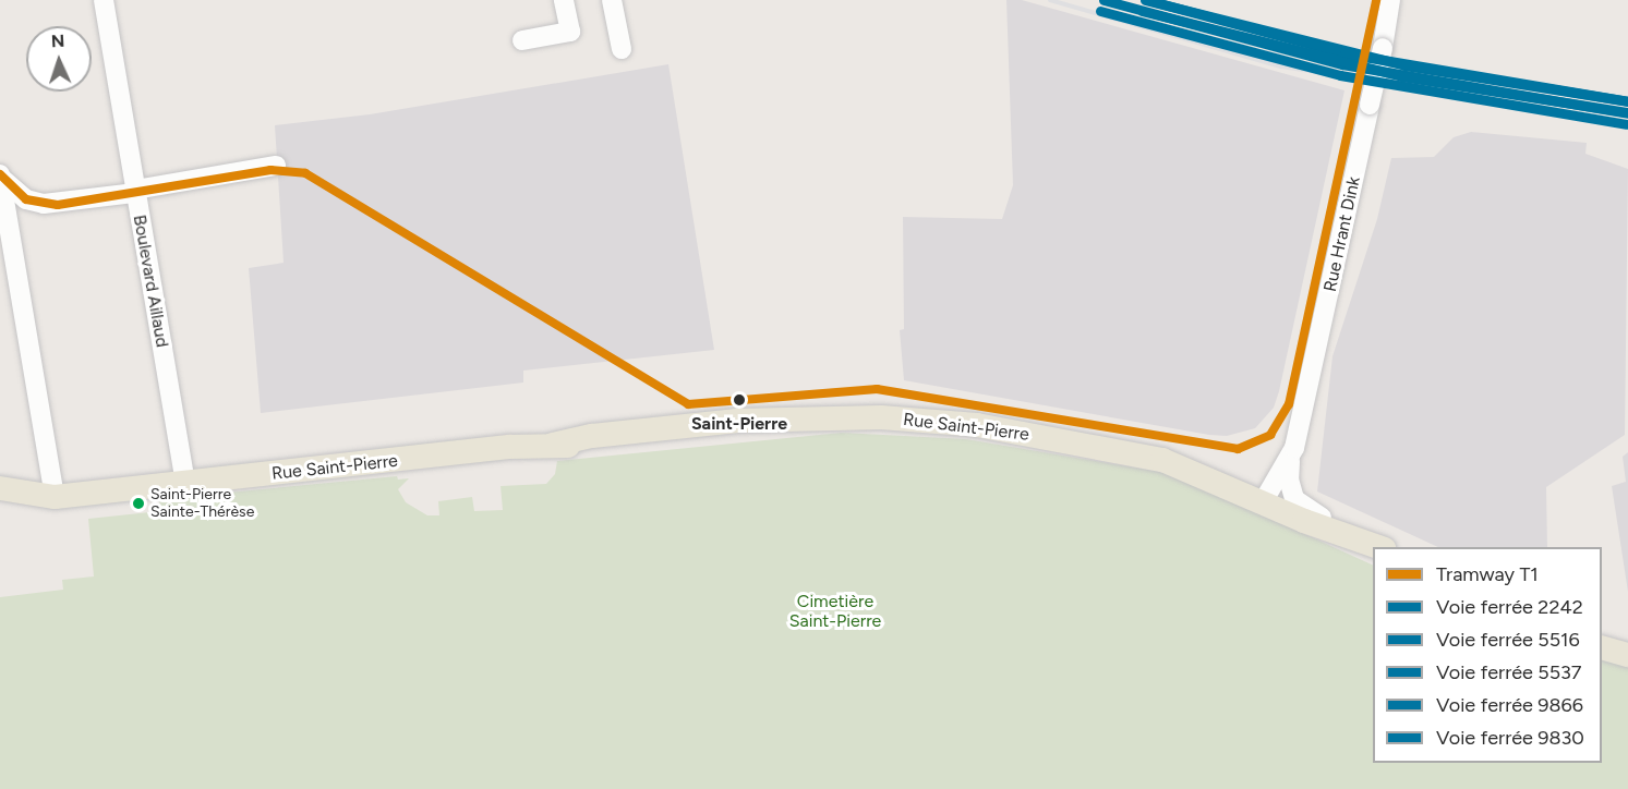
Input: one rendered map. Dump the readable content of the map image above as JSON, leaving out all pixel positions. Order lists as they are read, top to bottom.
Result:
{
  "streets": {
    "main road": ["Rue Saint-Pierre"],
    "street": ["Rue Hrant Dink", "Boulevard Aillaud"]
  },
  "crossings": [
    ["Rue Hrant Dink", "Rue Saint-Pierre"],
    ["Boulevard Aillaud", "Rue Saint-Pierre"]
  ],
  "parks": ["Cimetière Saint-Pierre"],
  "places": ["Saint-Pierre", "Saint-Pierre Sainte-Thérèse"],
  "lines": [
    "tram line T1",
    "rail line 2242",
    "rail line 5537",
    "rail line 9866",
    "rail line 5516",
    "rail line 9830"
  ],
  "legend": [
    "Tramway T1",
    "Voie ferrée 2242",
    "Voie ferrée 5516",
    "Voie ferrée 5537",
    "Voie ferrée 9866",
    "Voie ferrée 9830"
  ],
  "north": "top"
}
